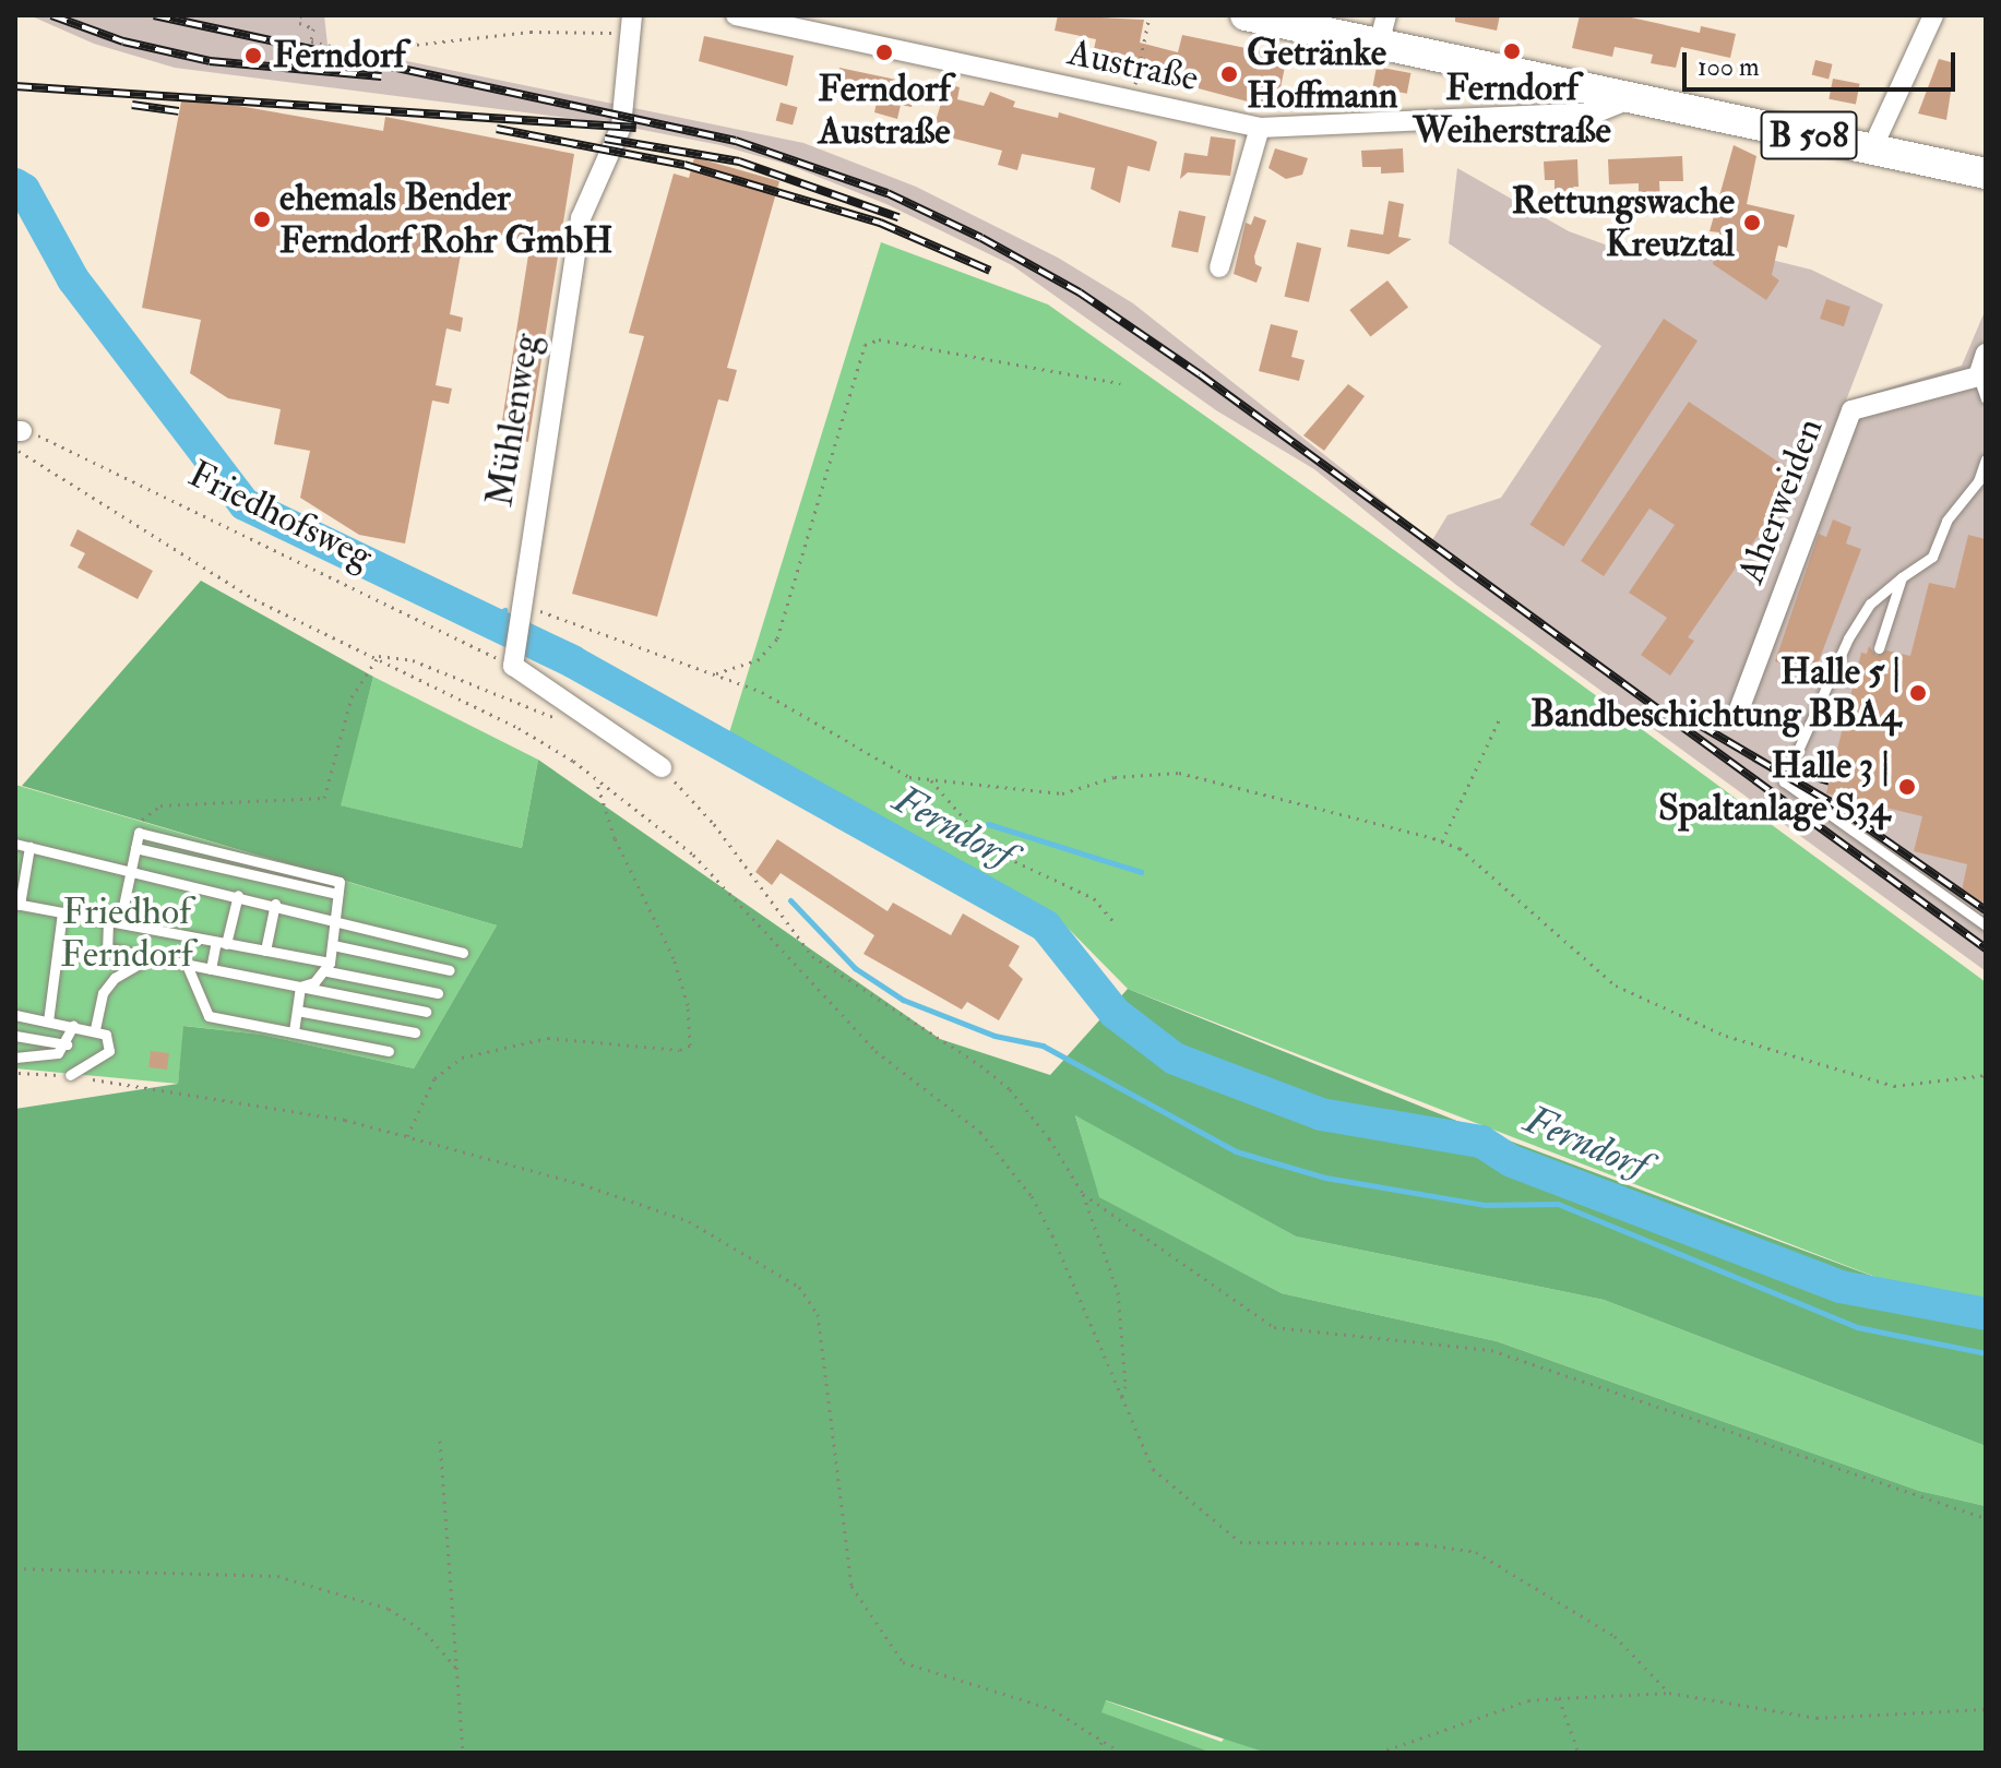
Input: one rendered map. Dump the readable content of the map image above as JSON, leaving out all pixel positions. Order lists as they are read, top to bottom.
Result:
{
  "streets": {
    "main road": ["B 508"],
    "street": ["Austraße", "Mühlenweg", "Aherweiden"],
    "path": ["Friedhofsweg"]
  },
  "crossings": [
    ["Austraße", "B 508"],
    ["Mühlenweg", "Friedhofsweg"]
  ],
  "water": ["Ferndorf"],
  "parks": ["Friedhof Ferndorf"],
  "places": [
    "Ferndorf Weiherstraße",
    "Ferndorf Austraße",
    "Ferndorf",
    "Getränke Hoffmann",
    "ehemals Bender Ferndorf Rohr GmbH",
    "Rettungswache Kreuztal",
    "Halle 5 | Bandbeschichtung BBA4",
    "Halle 3 | Spaltanlage S34"
  ],
  "scale_bar": "100 m"
}
